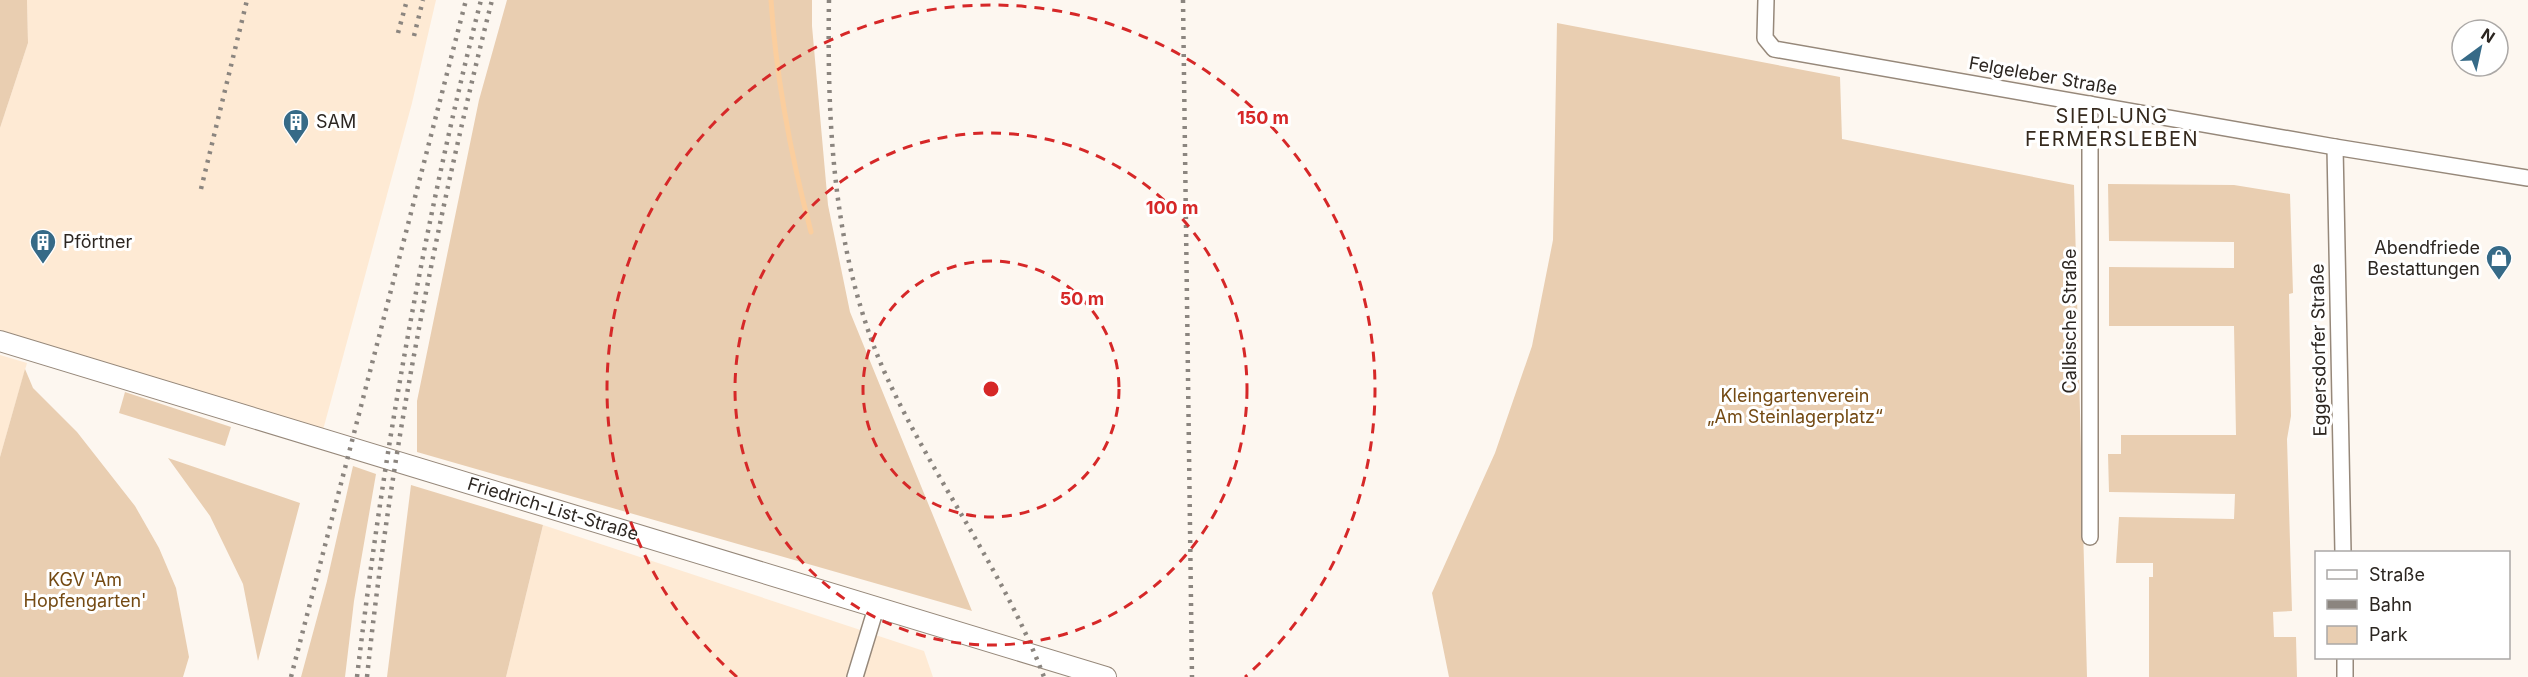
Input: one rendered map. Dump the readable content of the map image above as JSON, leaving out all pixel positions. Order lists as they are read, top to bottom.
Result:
{
  "streets": {
    "street": [
      "Felgeleber Straße",
      "Calbische Straße",
      "Eggersdorfer Straße",
      "Friedrich-List-Straße"
    ]
  },
  "crossings": [
    ["Felgeleber Straße", "Calbische Straße"],
    ["Felgeleber Straße", "Eggersdorfer Straße"]
  ],
  "districts": ["SIEDLUNG FERMERSLEBEN"],
  "parks": ["Kleingartenverein „Am Steinlagerplatz“", "KGV 'Am Hopfengarten'"],
  "places": {
    "building": ["SAM", "Pförtner"],
    "shop": ["Abendfriede Bestattungen"]
  },
  "legend": ["Straße", "Bahn", "Park"],
  "north": "top right",
  "rings": ["150 m", "100 m", "50 m"]
}
